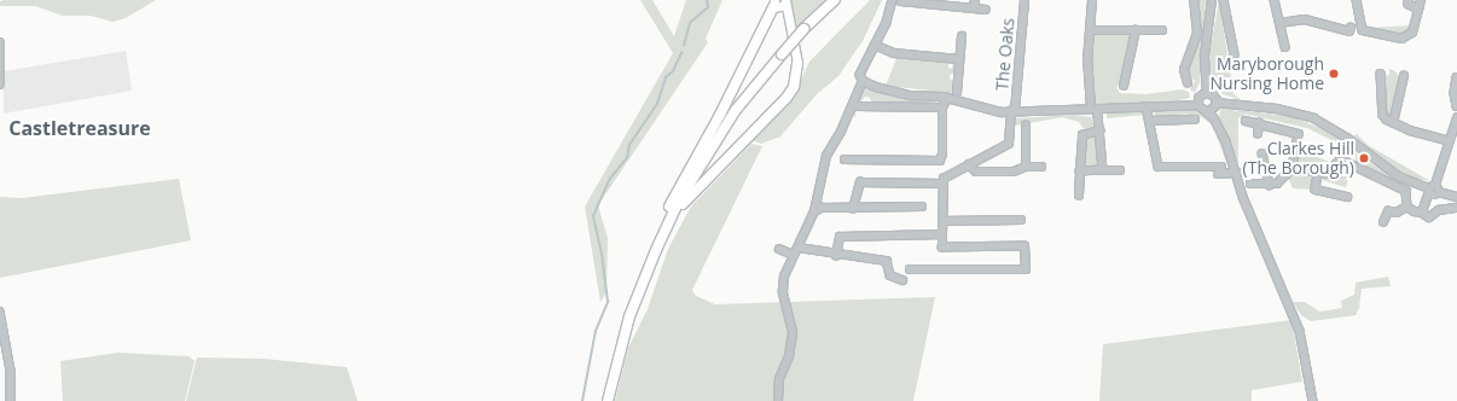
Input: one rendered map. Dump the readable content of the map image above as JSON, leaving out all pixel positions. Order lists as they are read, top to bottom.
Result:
{
  "streets": {
    "street": ["The Oaks"]
  },
  "districts": ["Castletreasure"],
  "places": ["Maryborough Nursing Home", "Clarkes Hill (The Borough)"]
}
